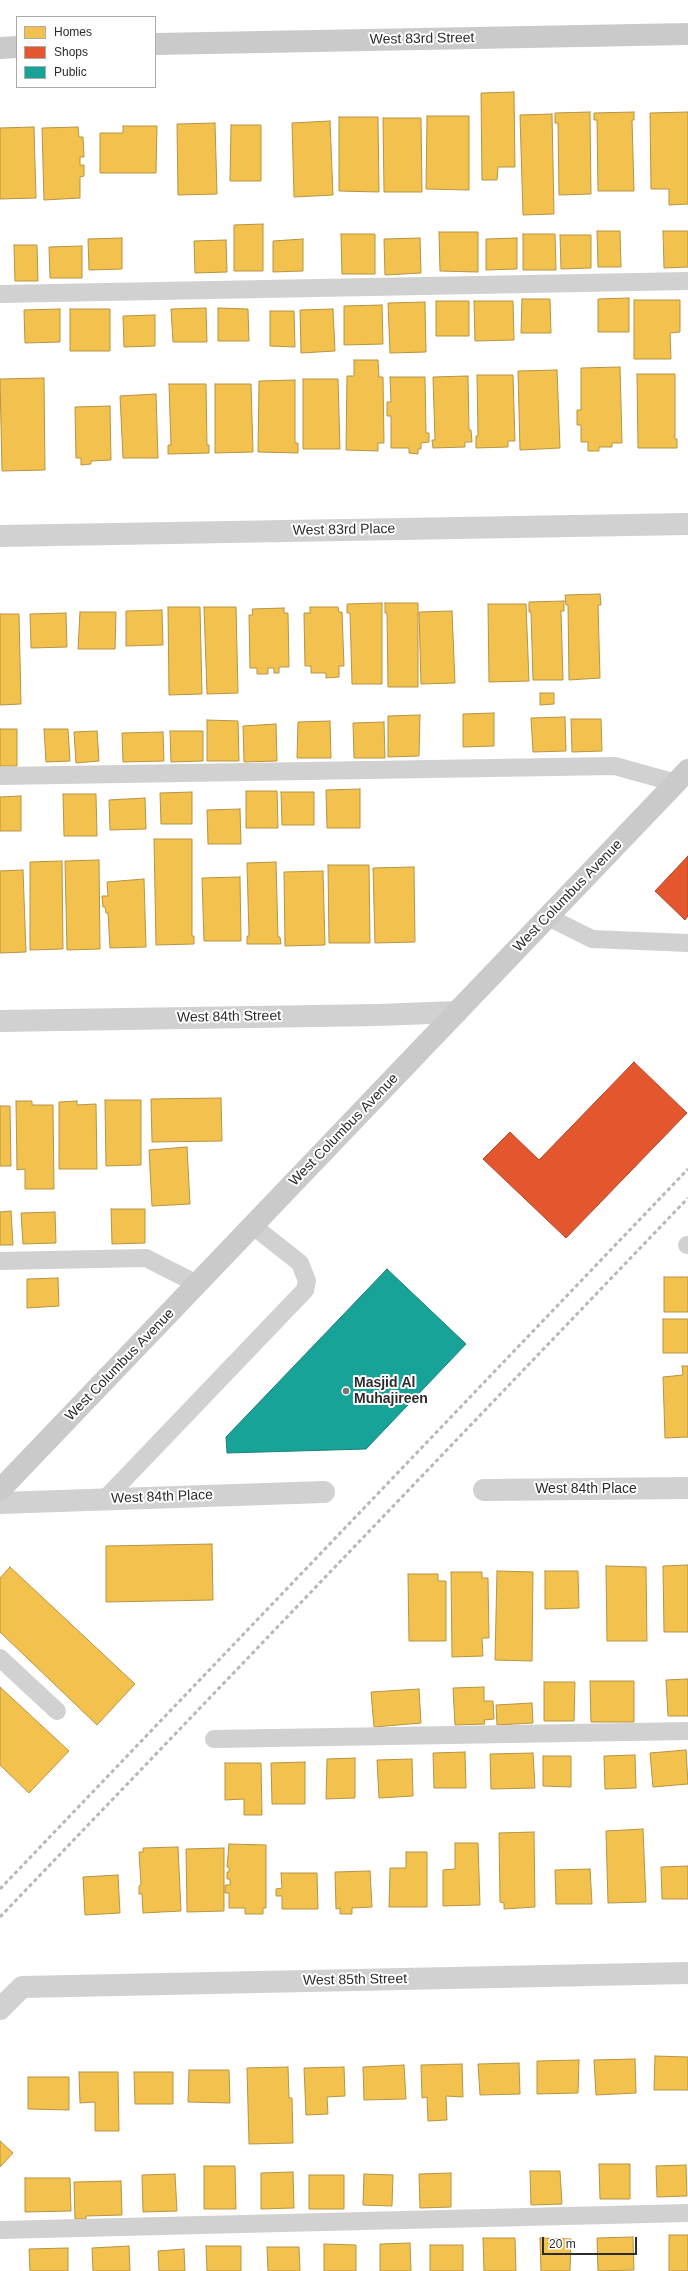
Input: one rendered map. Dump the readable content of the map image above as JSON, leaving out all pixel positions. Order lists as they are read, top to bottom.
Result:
{
  "streets": {
    "main road": ["West 83rd Street", "West Columbus Avenue"],
    "street": [
      "West 83rd Place",
      "West 84th Street",
      "West 84th Place",
      "West 85th Street"
    ]
  },
  "crossings": [
    ["West Columbus Avenue", "West 84th Street"]
  ],
  "places": ["Masjid Al Muhajireen"],
  "legend": ["Homes", "Shops", "Public"],
  "scale_bar": "20 m"
}
